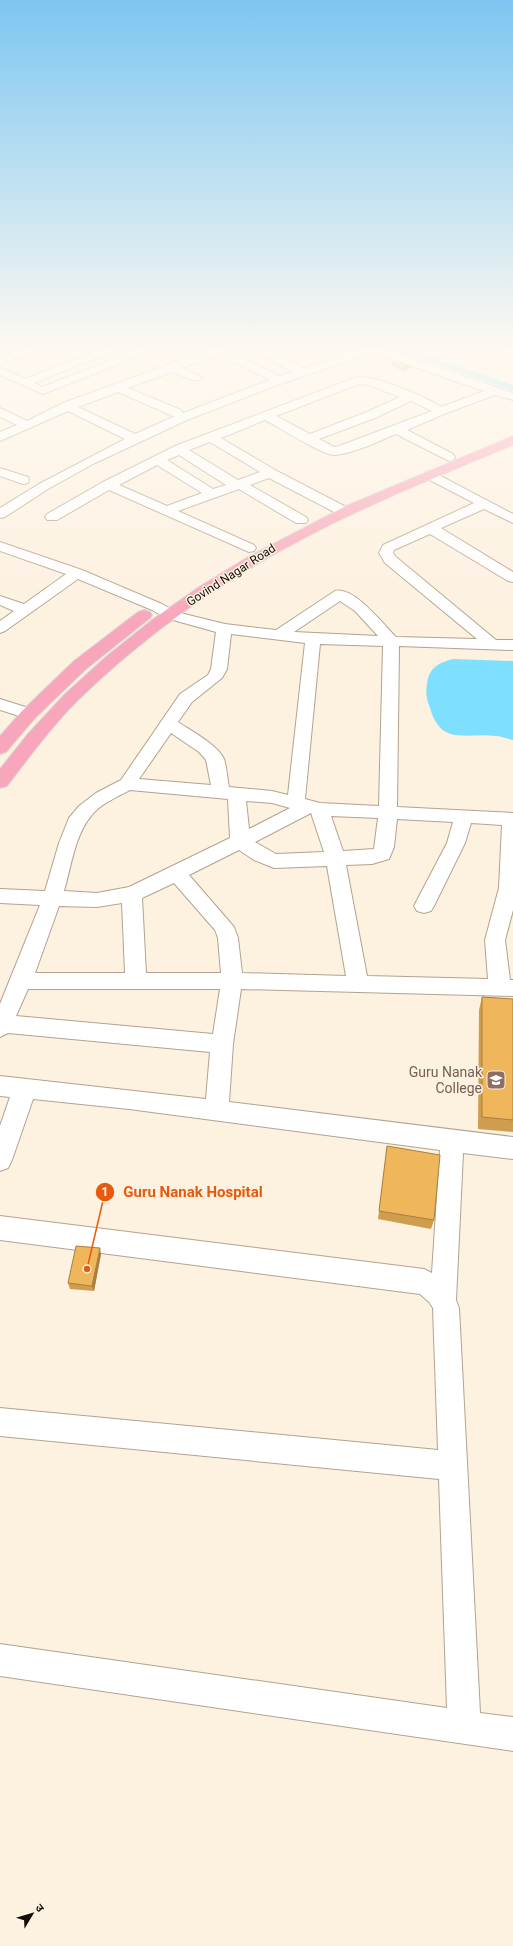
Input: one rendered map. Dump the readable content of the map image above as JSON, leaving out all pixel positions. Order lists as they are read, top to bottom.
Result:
{
  "streets": {
    "main road": ["Govind Nagar Road"]
  },
  "places": {
    "school or university": ["Guru Nanak College"],
    "other": ["Guru Nanak Hospital"]
  },
  "north": "top right"
}
